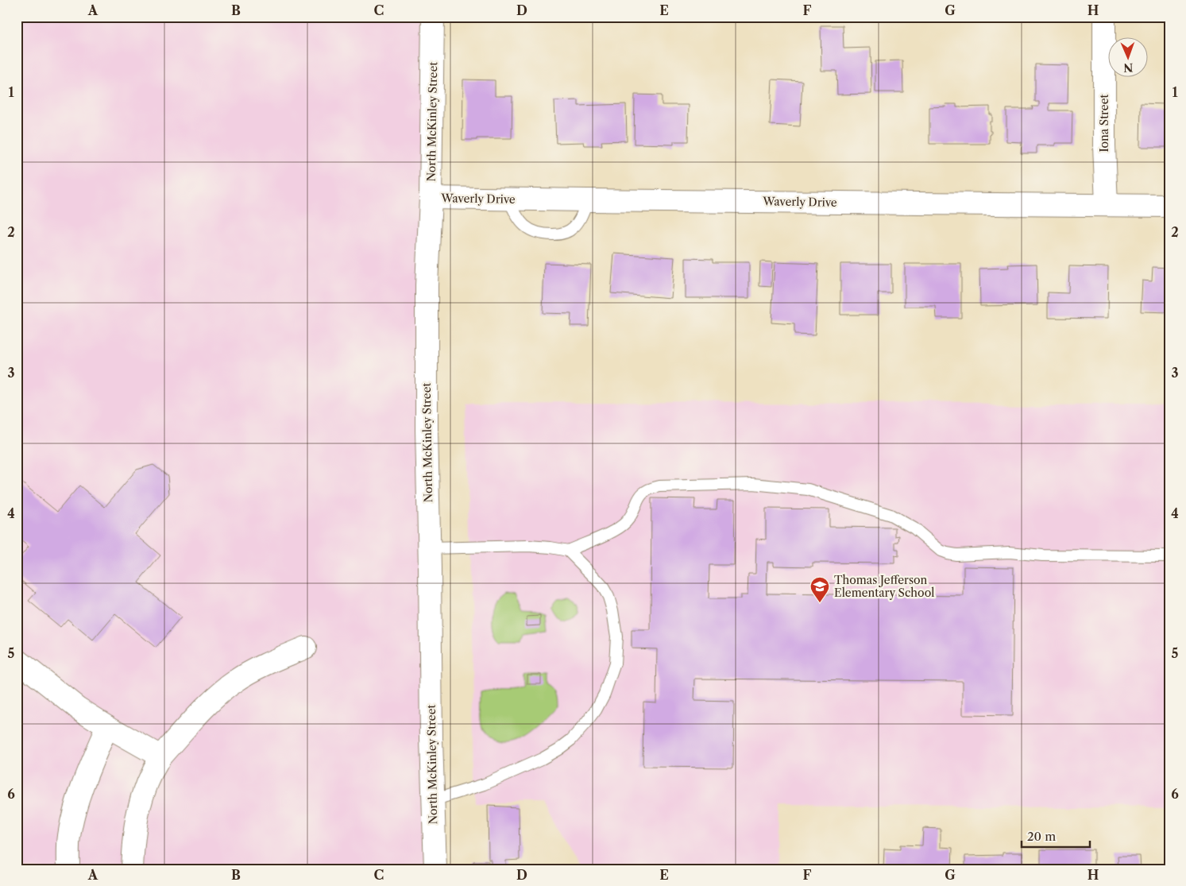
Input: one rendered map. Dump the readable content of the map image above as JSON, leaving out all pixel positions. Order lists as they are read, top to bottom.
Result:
{
  "streets": {
    "street": ["North McKinley Street", "Iona Street", "Waverly Drive"]
  },
  "crossings": [
    ["North McKinley Street", "Waverly Drive"],
    ["Iona Street", "Waverly Drive"]
  ],
  "places": {
    "school or university": ["Thomas Jefferson Elementary School"]
  },
  "scale_bar": "20 m",
  "north": "bottom",
  "grid": {
    "columns": [
      "A",
      "B",
      "C",
      "D",
      "E",
      "F",
      "G",
      "H"
    ],
    "rows": [
      "1",
      "2",
      "3",
      "4",
      "5",
      "6"
    ]
  }
}
